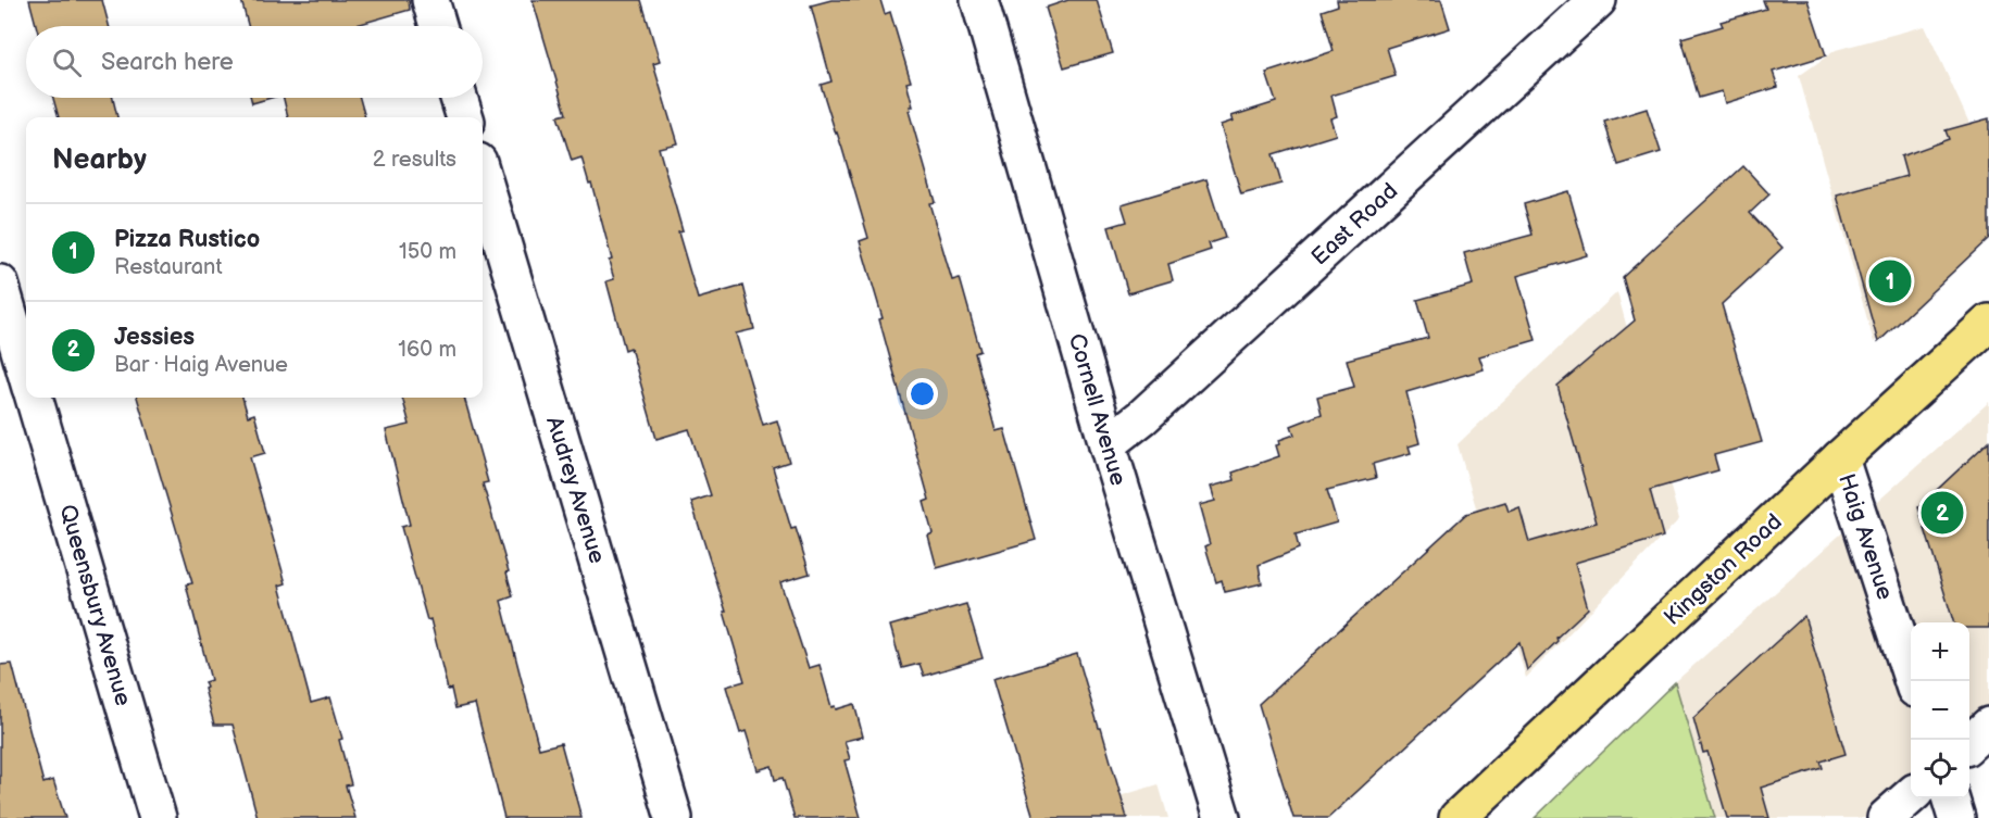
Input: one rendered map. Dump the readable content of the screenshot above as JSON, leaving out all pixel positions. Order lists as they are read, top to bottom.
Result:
{
  "streets": {
    "main road": ["Kingston Road"],
    "street": [
      "East Road",
      "Cornell Avenue",
      "Audrey Avenue",
      "Haig Avenue",
      "Queensbury Avenue"
    ]
  },
  "crossings": [
    ["East Road", "Cornell Avenue"],
    ["Haig Avenue", "Kingston Road"]
  ],
  "page": {
    "search": "Search here",
    "heading": ["Nearby", "2 results"],
    "list": [
      {
        "mark": "1",
        "name": "Pizza Rustico",
        "note": "Restaurant",
        "value": "150 m"
      },
      {
        "mark": "2",
        "name": "Jessies",
        "note": "Bar · Haig Avenue",
        "value": "160 m"
      }
    ],
    "pins": ["1", "2"],
    "map_buttons": ["+", "−"]
  }
}
